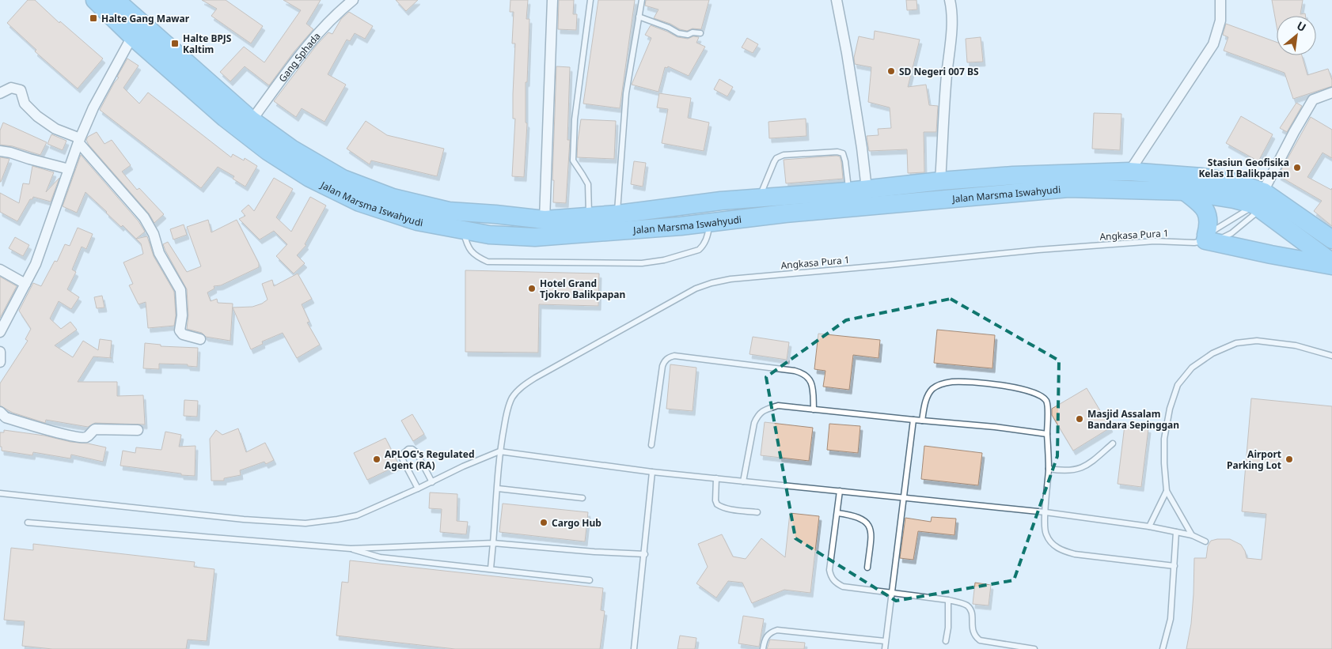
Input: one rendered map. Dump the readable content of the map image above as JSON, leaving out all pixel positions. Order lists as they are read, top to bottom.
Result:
{
  "streets": {
    "highway": ["Jalan Marsma Iswahyudi"],
    "street": ["Gang Sphada"],
    "lane": ["Angkasa Pura 1"]
  },
  "crossings": [
    ["Gang Sphada", "Jalan Marsma Iswahyudi"],
    ["Jalan Marsma Iswahyudi", "Angkasa Pura 1"]
  ],
  "places": {
    "transit": ["Halte Gang Mawar", "Halte BPJS Kaltim"],
    "other": [
      "SD Negeri 007 BS",
      "Stasiun Geofisika Kelas II Balikpapan",
      "Hotel Grand Tjokro Balikpapan",
      "Masjid Assalam Bandara Sepinggan",
      "APLOG's Regulated Agent (RA)",
      "Airport Parking Lot",
      "Cargo Hub"
    ]
  },
  "north": "top right"
}
